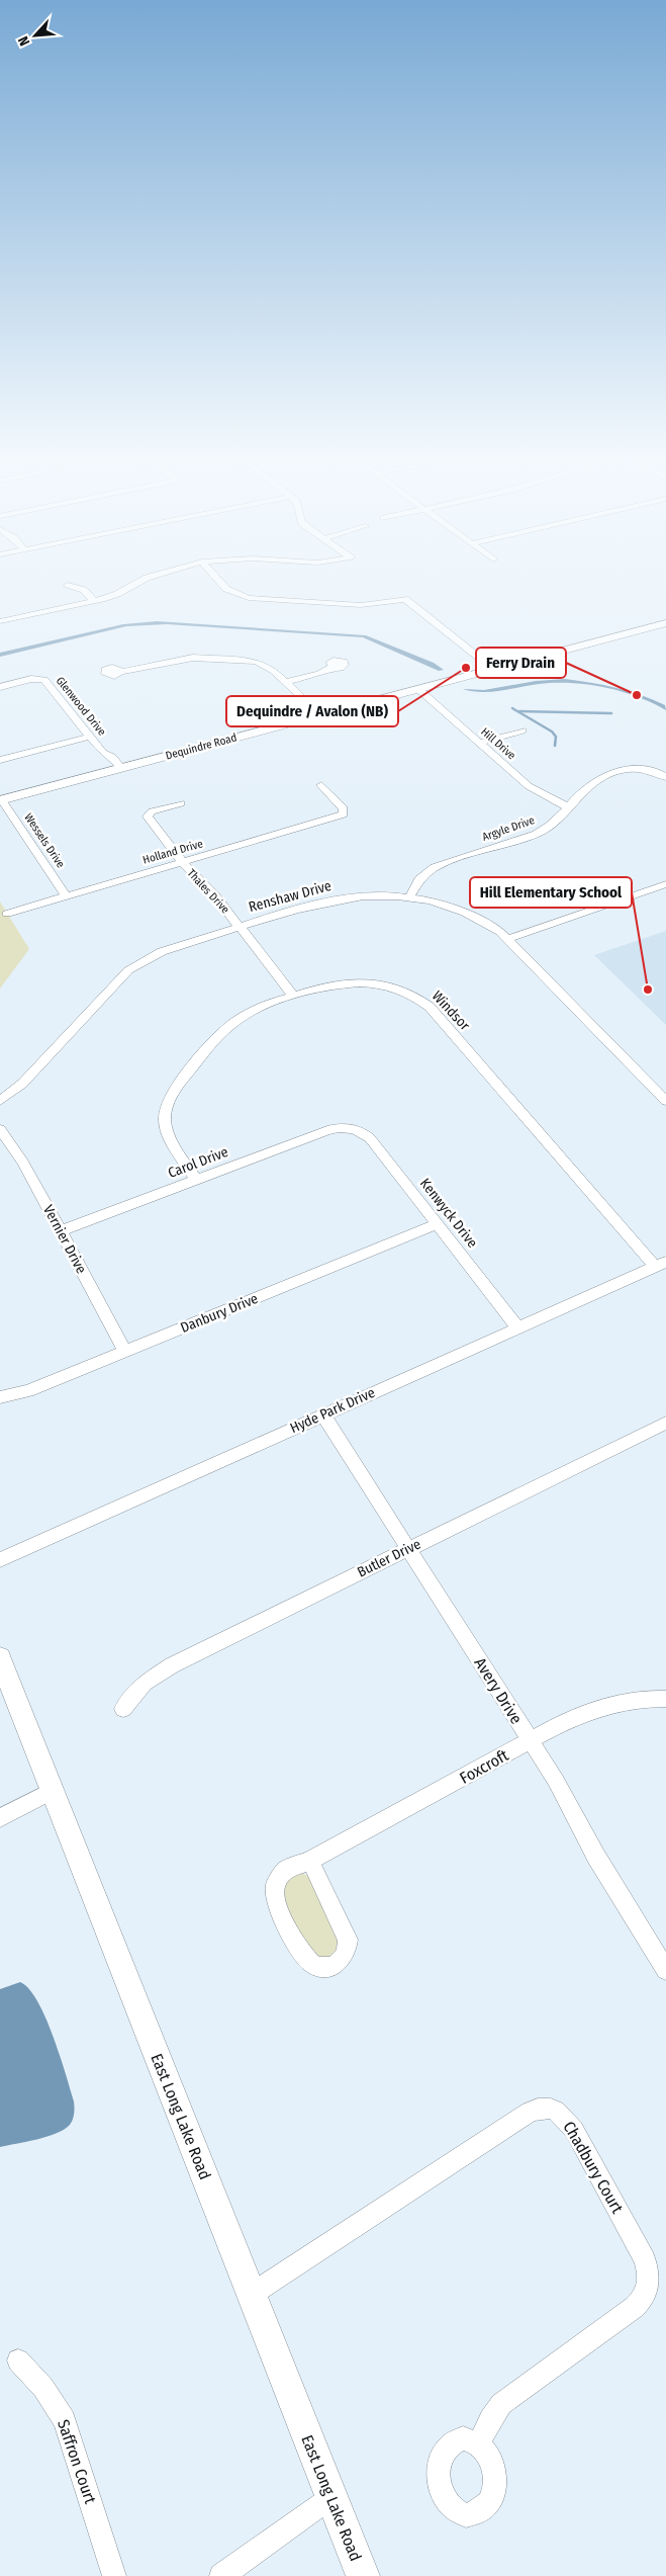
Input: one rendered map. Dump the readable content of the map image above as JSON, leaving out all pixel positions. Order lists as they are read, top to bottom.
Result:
{
  "streets": {
    "main road": ["Dequindre Road", "East Long Lake Road"],
    "street": [
      "Glenwood Drive",
      "Hill Drive",
      "Argyle Drive",
      "Wessels Drive",
      "Holland Drive",
      "Thales Drive",
      "Renshaw Drive",
      "Windsor",
      "Carol Drive",
      "Kenwyck Drive",
      "Vernier Drive",
      "Danbury Drive",
      "Hyde Park Drive",
      "Butler Drive",
      "Avery Drive",
      "Foxcroft",
      "Chadbury Court",
      "Saffron Court"
    ]
  },
  "crossings": [
    ["Glenwood Drive", "Dequindre Road"],
    ["Hill Drive", "Dequindre Road"],
    ["Hill Drive", "Argyle Drive"],
    ["Dequindre Road", "Wessels Drive"],
    ["Argyle Drive", "Renshaw Drive"],
    ["Wessels Drive", "Holland Drive"],
    ["Holland Drive", "Thales Drive"],
    ["Thales Drive", "Renshaw Drive"],
    ["Thales Drive", "Windsor"],
    ["Windsor", "Carol Drive"],
    ["Windsor", "Hyde Park Drive"],
    ["Carol Drive", "Kenwyck Drive"],
    ["Carol Drive", "Vernier Drive"],
    ["Kenwyck Drive", "Danbury Drive"],
    ["Kenwyck Drive", "Hyde Park Drive"],
    ["Vernier Drive", "Danbury Drive"],
    ["Hyde Park Drive", "Avery Drive"],
    ["Butler Drive", "Avery Drive"],
    ["Avery Drive", "Foxcroft"],
    ["East Long Lake Road", "Chadbury Court"]
  ],
  "places": ["Dequindre / Avalon (NB)", "Ferry Drain", "Hill Elementary School"],
  "north": "bottom left"
}
